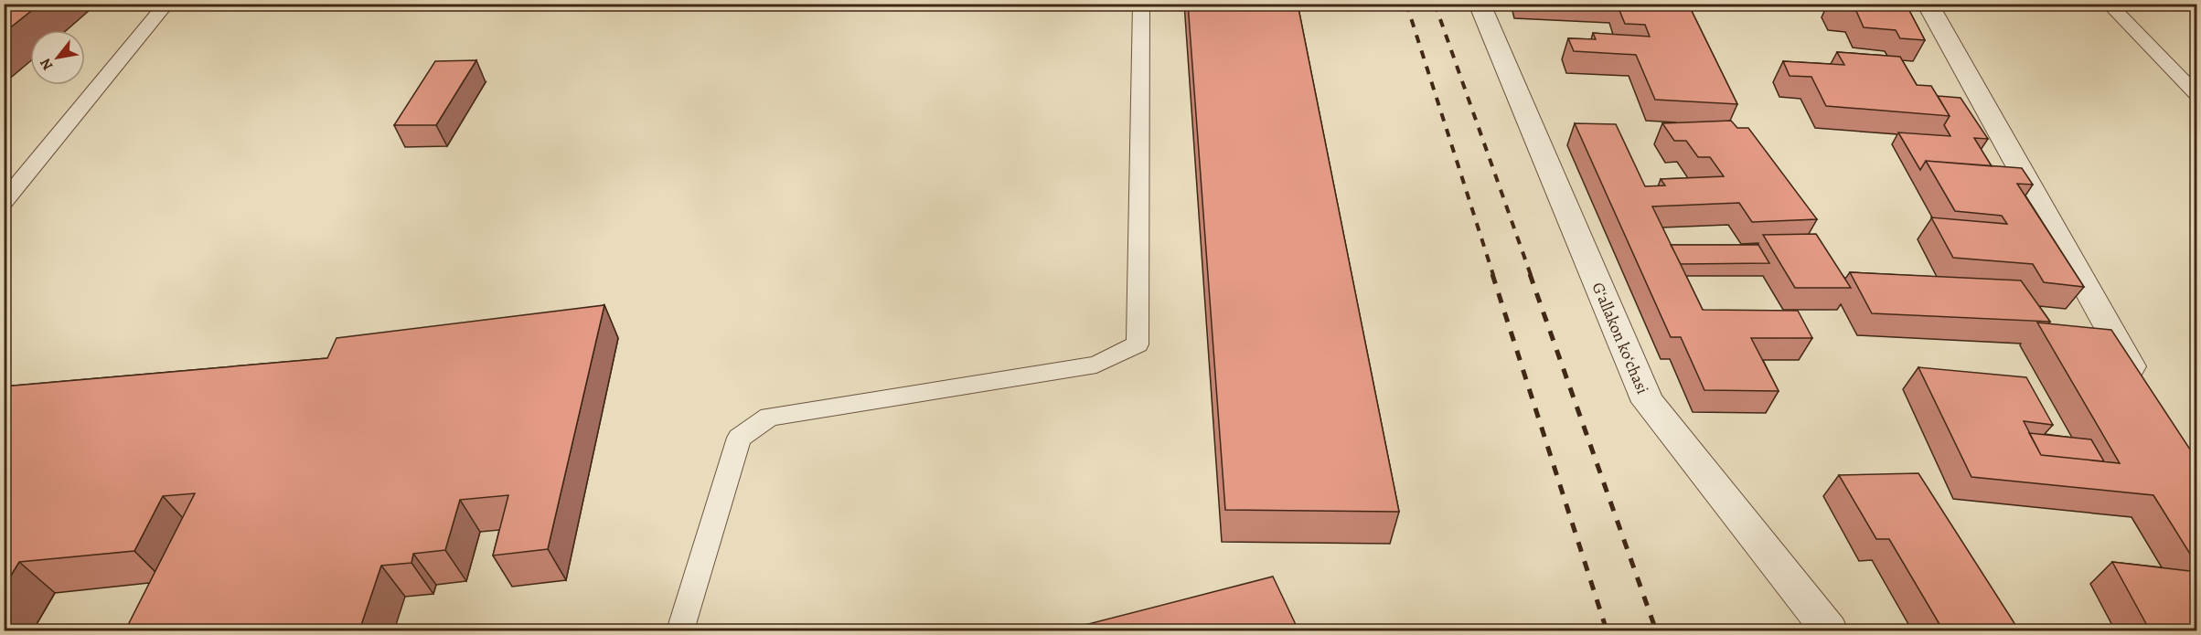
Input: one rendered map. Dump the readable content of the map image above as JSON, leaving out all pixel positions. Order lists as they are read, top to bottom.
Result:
{
  "streets": {
    "street": ["Gʻallakon koʻchasi"]
  },
  "north": "bottom left"
}
